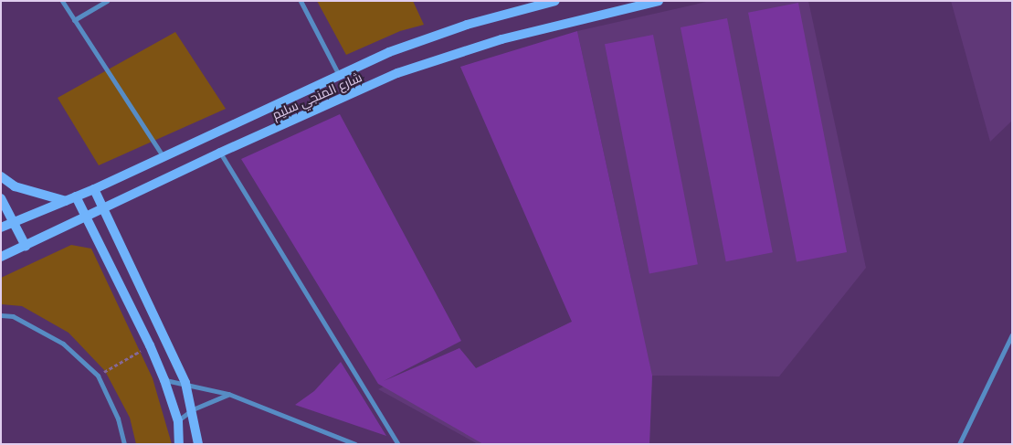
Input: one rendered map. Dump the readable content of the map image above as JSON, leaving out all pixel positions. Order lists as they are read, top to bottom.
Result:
{
  "streets": {
    "main road": ["شارع المنجي سليم"]
  }
}
